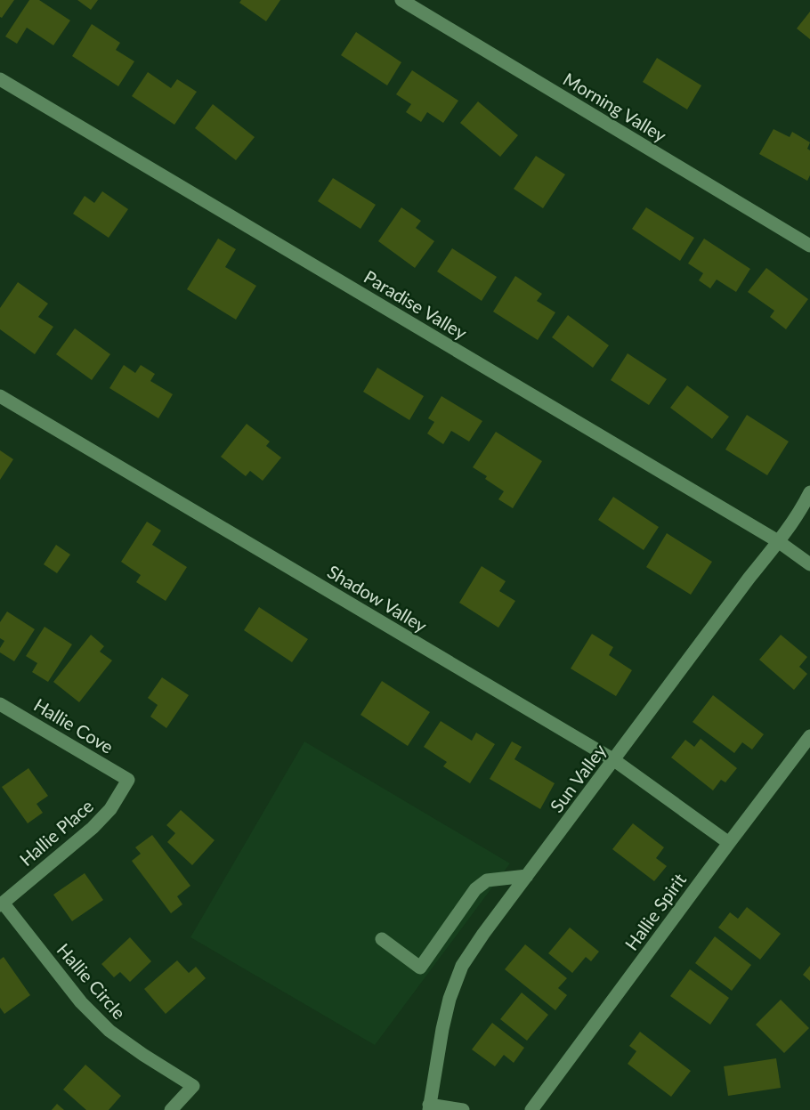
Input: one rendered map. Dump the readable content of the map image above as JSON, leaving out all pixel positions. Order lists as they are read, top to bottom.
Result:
{
  "streets": {
    "street": [
      "Morning Valley",
      "Paradise Valley",
      "Shadow Valley",
      "Hallie Cove",
      "Sun Valley",
      "Hallie Place",
      "Hallie Spirit",
      "Hallie Circle"
    ]
  },
  "crossings": [
    ["Paradise Valley", "Sun Valley"],
    ["Shadow Valley", "Sun Valley"],
    ["Shadow Valley", "Hallie Spirit"],
    ["Hallie Cove", "Hallie Place"],
    ["Hallie Place", "Hallie Circle"]
  ]
}
